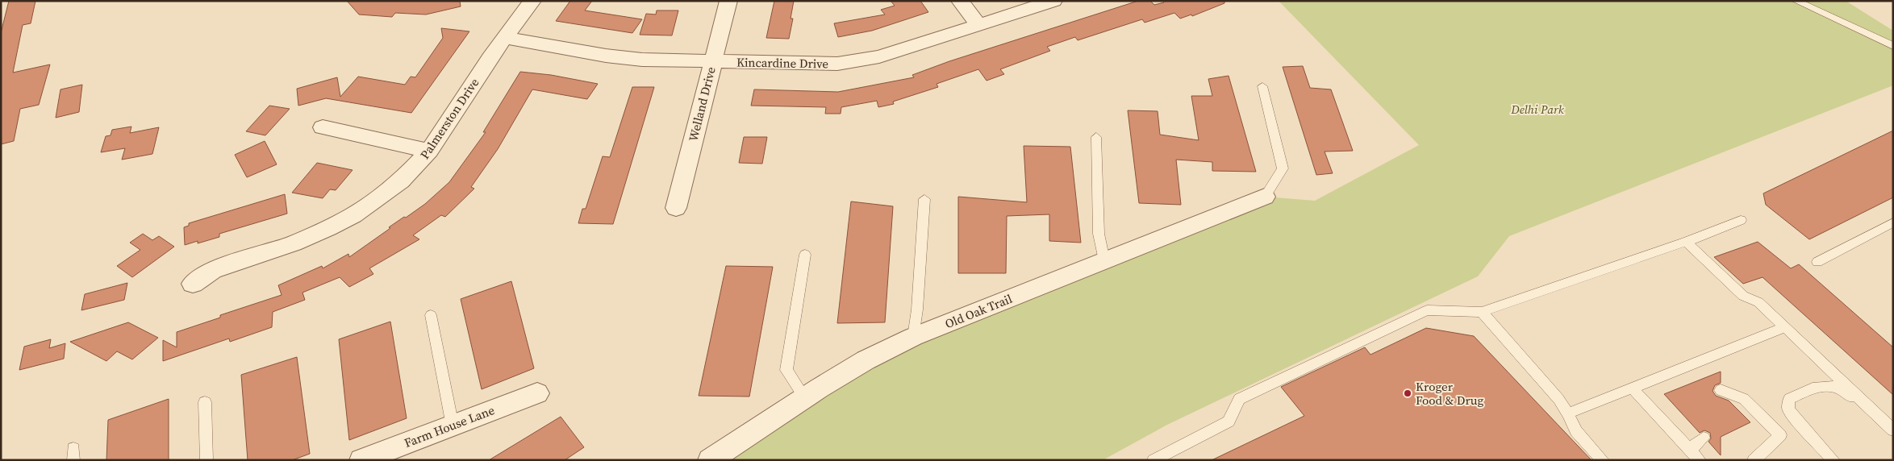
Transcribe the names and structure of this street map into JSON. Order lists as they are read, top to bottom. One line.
{"streets":{"street":["Kincardine Drive","Welland Drive","Palmerston Drive","Old Oak Trail","Farm House Lane"]},"crossings":[["Kincardine Drive","Welland Drive"],["Kincardine Drive","Palmerston Drive"]],"parks":["Delhi Park"],"places":["Kroger Food & Drug"]}
